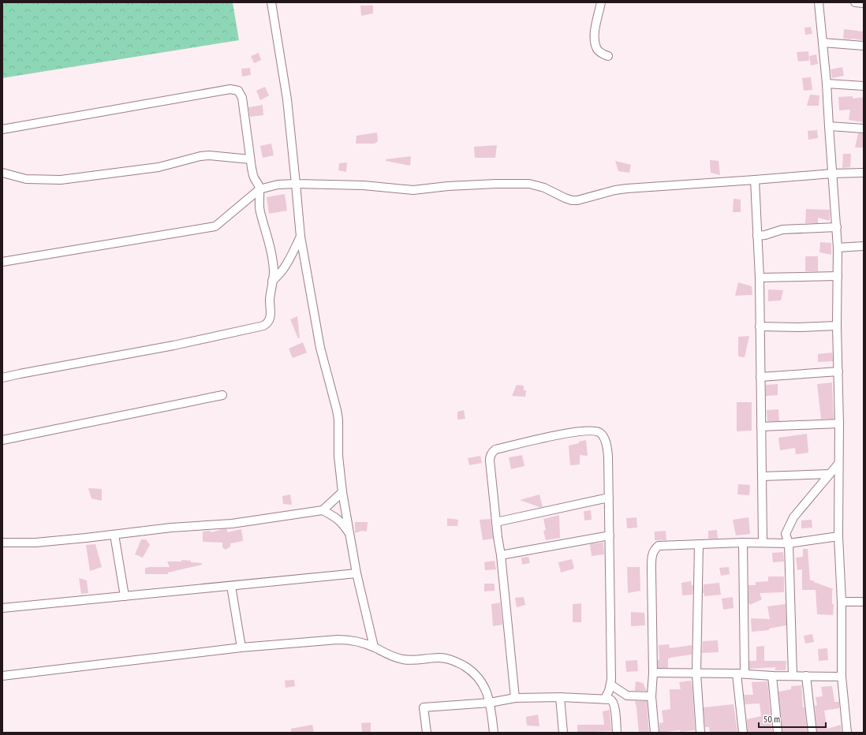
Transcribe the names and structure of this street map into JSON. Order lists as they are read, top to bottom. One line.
{"scale_bar":"50 m"}
